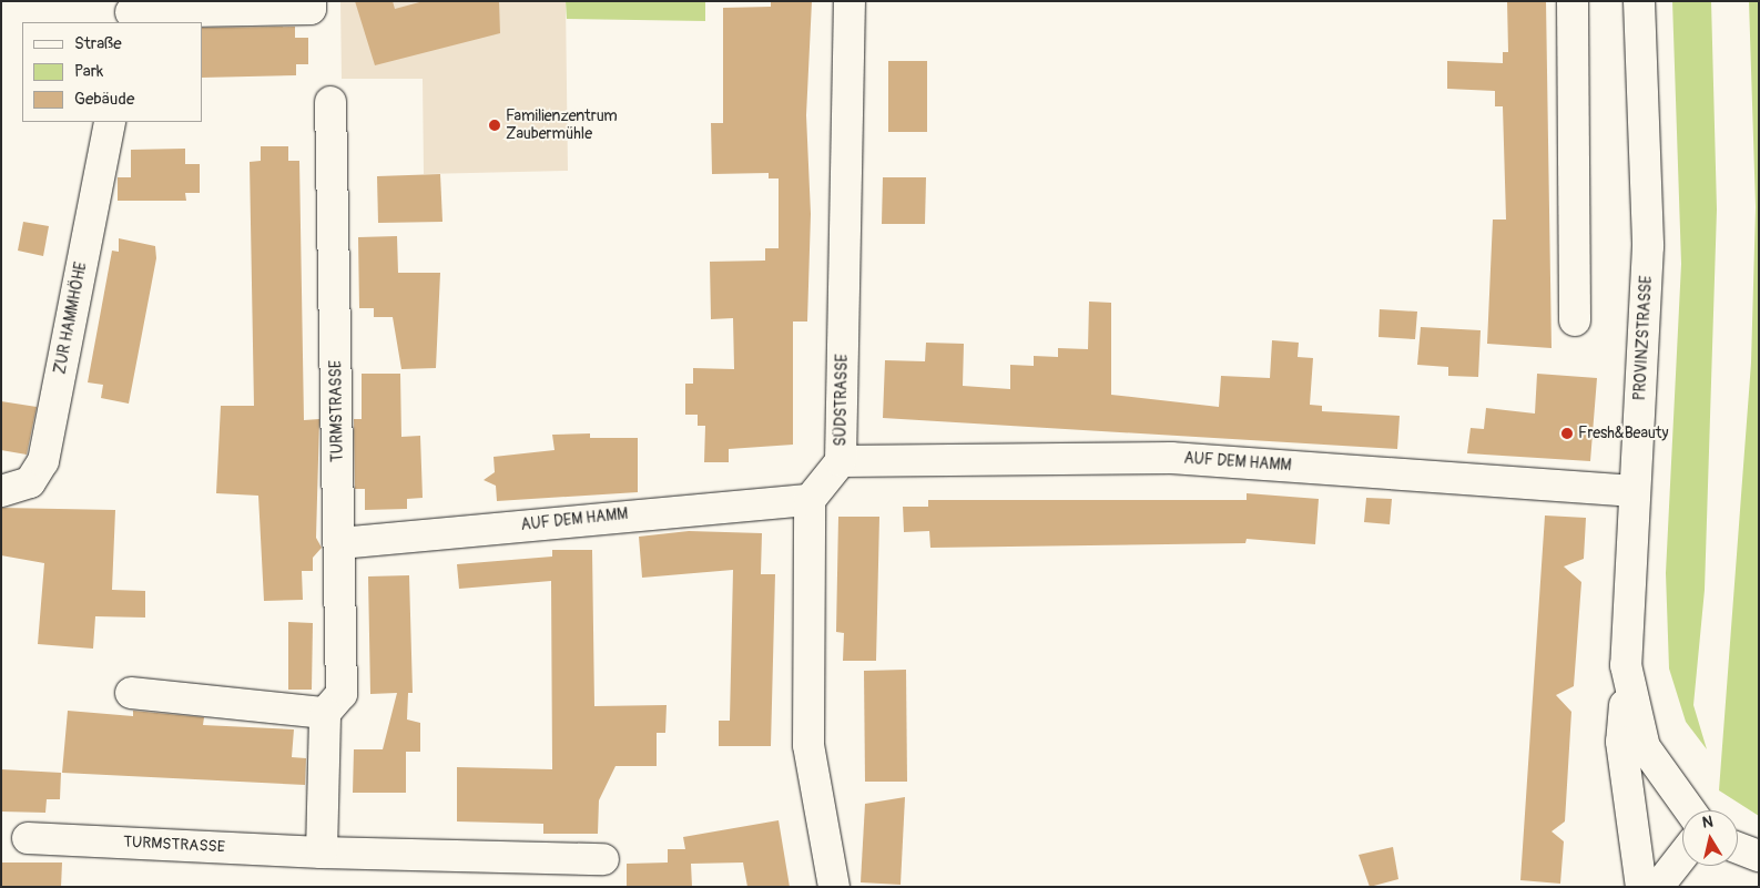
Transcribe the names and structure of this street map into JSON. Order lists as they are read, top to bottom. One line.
{"streets":{"street":["ZUR HAMMHÖHE","PROVINZSTRASSE","SÜDSTRASSE","TURMSTRASSE","AUF DEM HAMM"]},"crossings":[["PROVINZSTRASSE","AUF DEM HAMM"],["SÜDSTRASSE","AUF DEM HAMM"],["TURMSTRASSE","AUF DEM HAMM"]],"places":["Familienzentrum Zaubermühle","Fresh&Beauty"],"legend":["Straße","Park","Gebäude"],"north":"top"}
